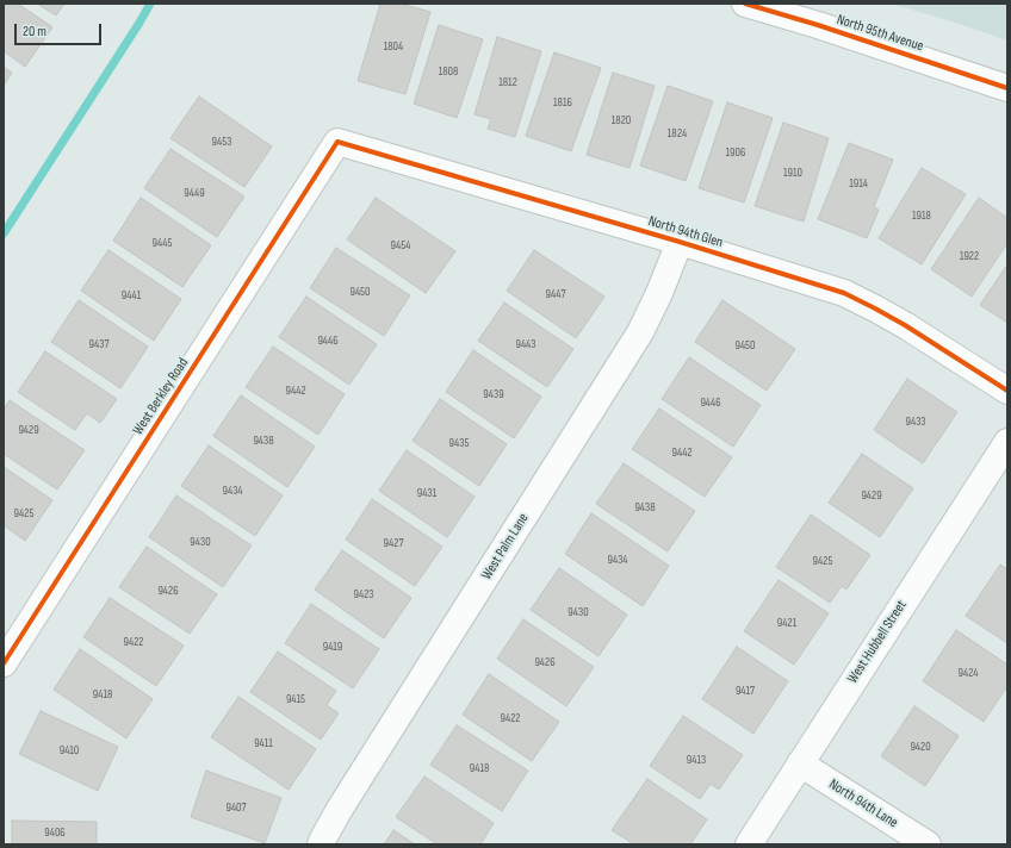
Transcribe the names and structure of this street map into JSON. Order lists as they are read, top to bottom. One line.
{"streets":{"street":["North 95th Avenue","North 94th Glen","West Berkley Road","West Palm Lane","West Hubbell Street","North 94th Lane"]},"crossings":[["North 94th Glen","West Berkley Road"],["North 94th Glen","West Palm Lane"],["West Hubbell Street","North 94th Lane"]],"house_numbers":["1804","1808","1812","1816","1820","1824","9453","1906","1910","1914","9449","1918","9445","9454","1922","9450","9447","9441","9446","9437","9443","9450","9442","9439","9446","9433","9429","9438","9435","9442","9434","9431","9429","9438","9425","9430","9427","9434","9425","9426","9423","9430","9421","9422","9419","9426","9424","9417","9418","9415","9422","9411","9420","9410","9413","9418","9407","9406"],"scale_bar":"20 m"}
